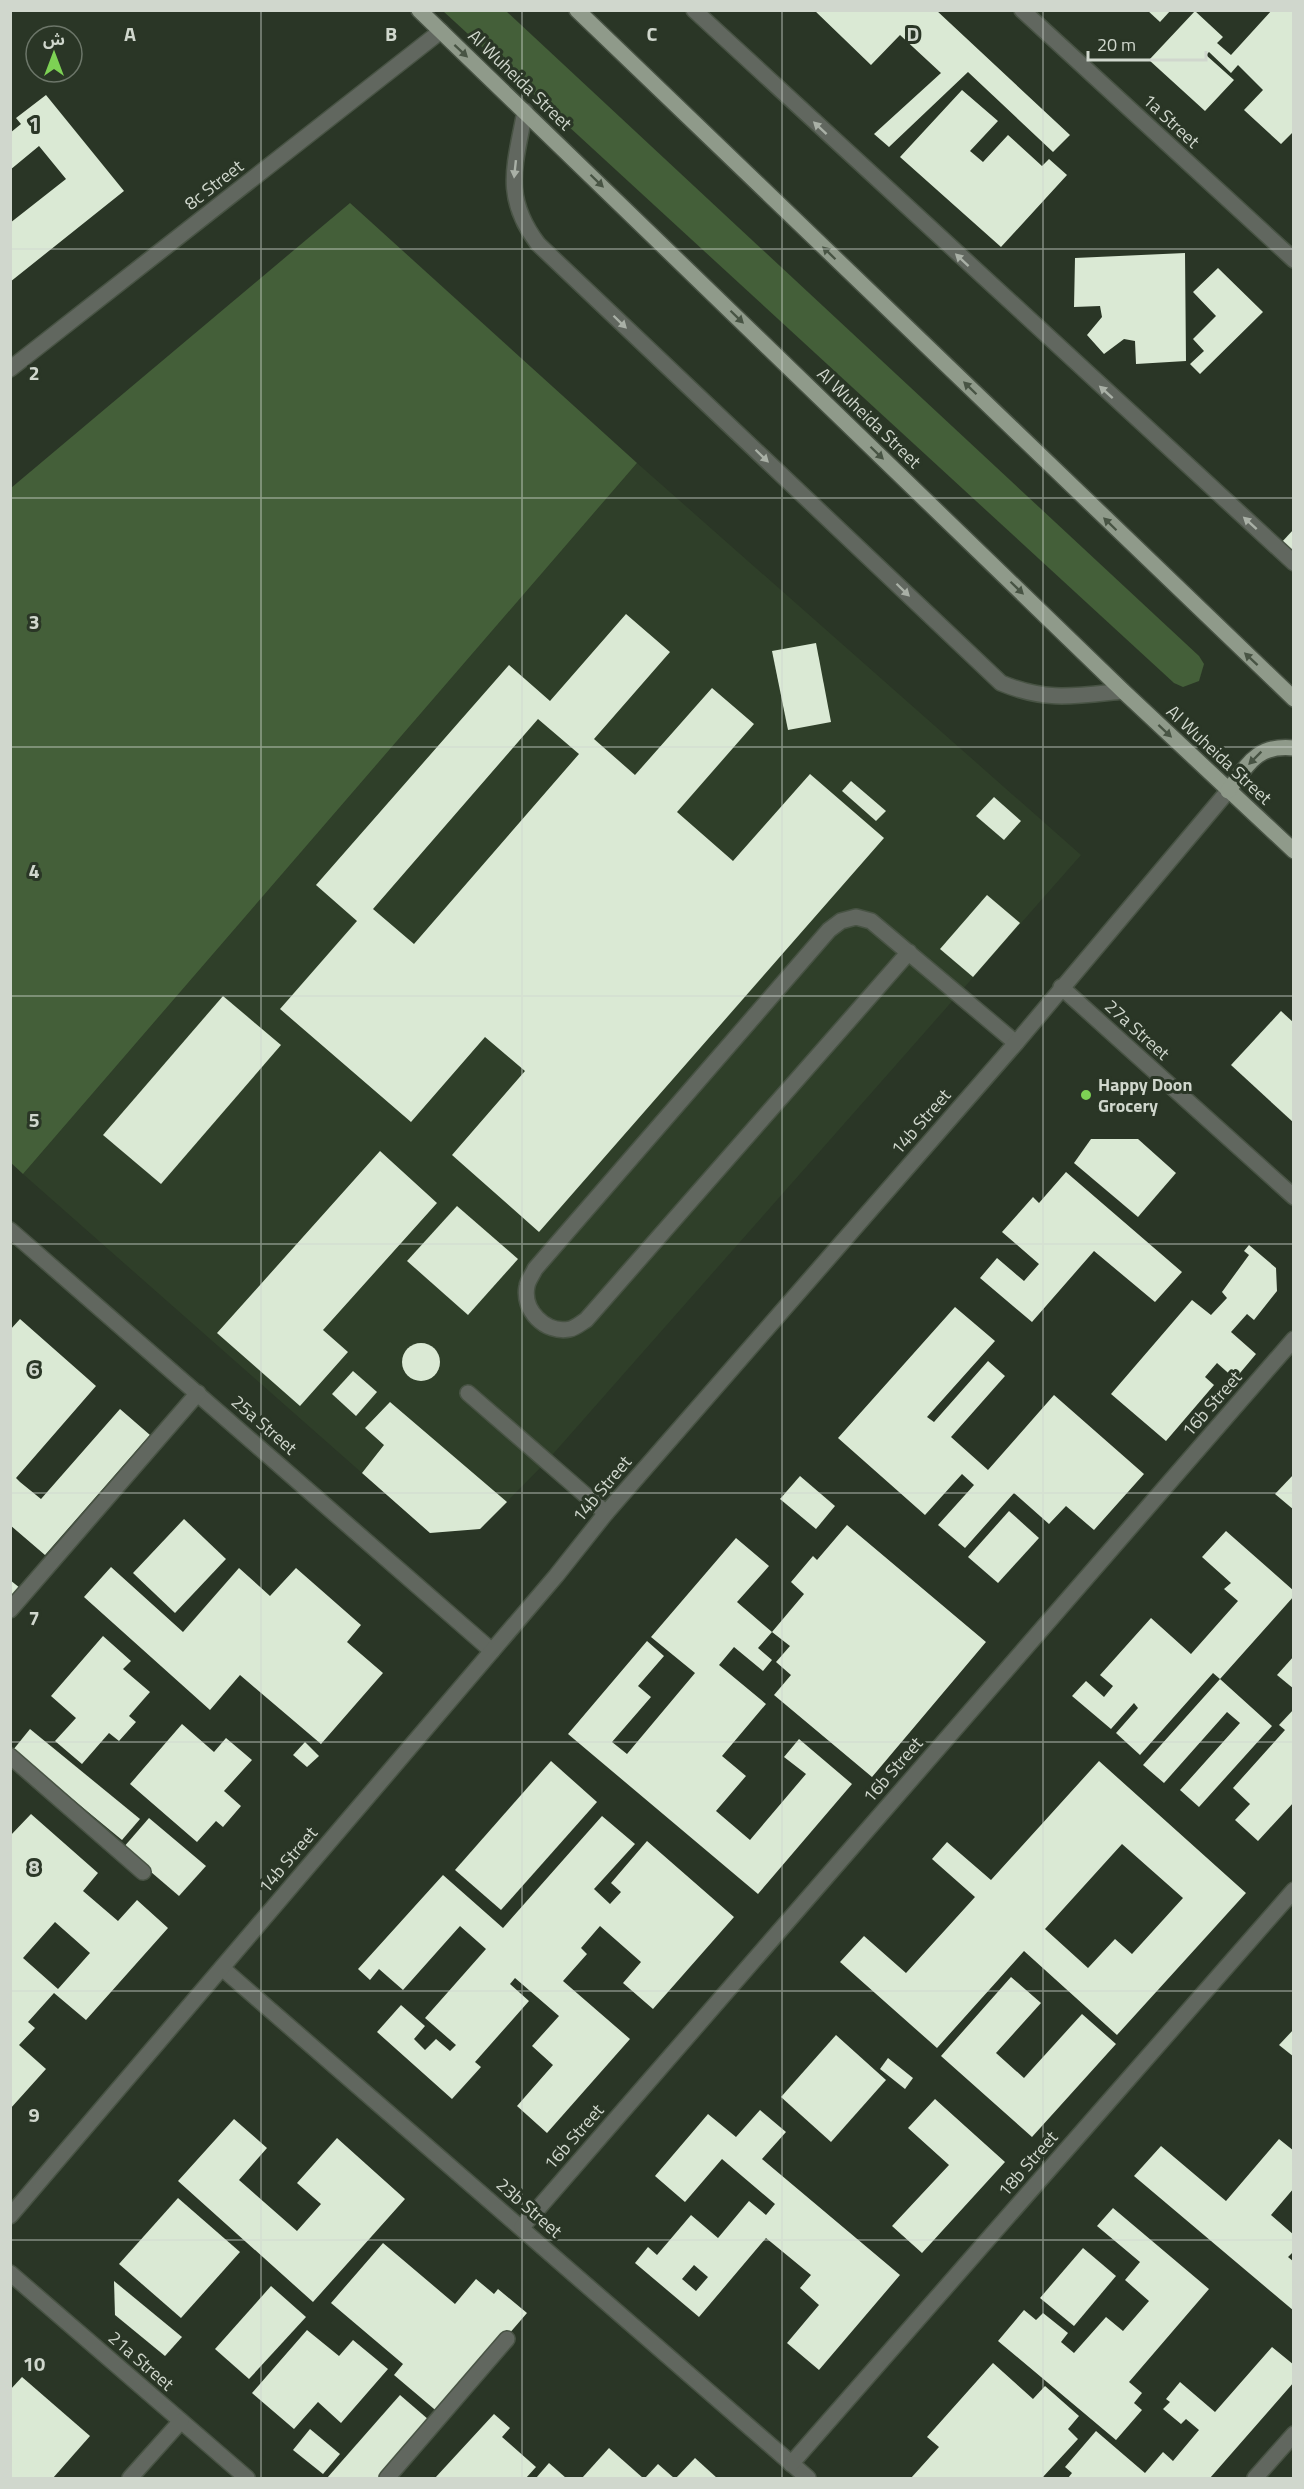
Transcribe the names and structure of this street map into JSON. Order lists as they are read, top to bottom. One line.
{"streets":{"main road":["Al Wuheida Street"],"street":["1a Street","8c Street","27a Street","14b Street","16b Street","25a Street","18b Street","23b Street","21a Street"]},"crossings":[["Al Wuheida Street","8c Street"],["Al Wuheida Street","14b Street"],["27a Street","14b Street"],["14b Street","25a Street"],["14b Street","23b Street"],["16b Street","23b Street"],["18b Street","23b Street"]],"places":["Happy Doon Grocery"],"scale_bar":"20 m","north":"top","grid":{"columns":["A","B","C","D"],"rows":["1","2","3","4","5","6","7","8","9","10"]}}
